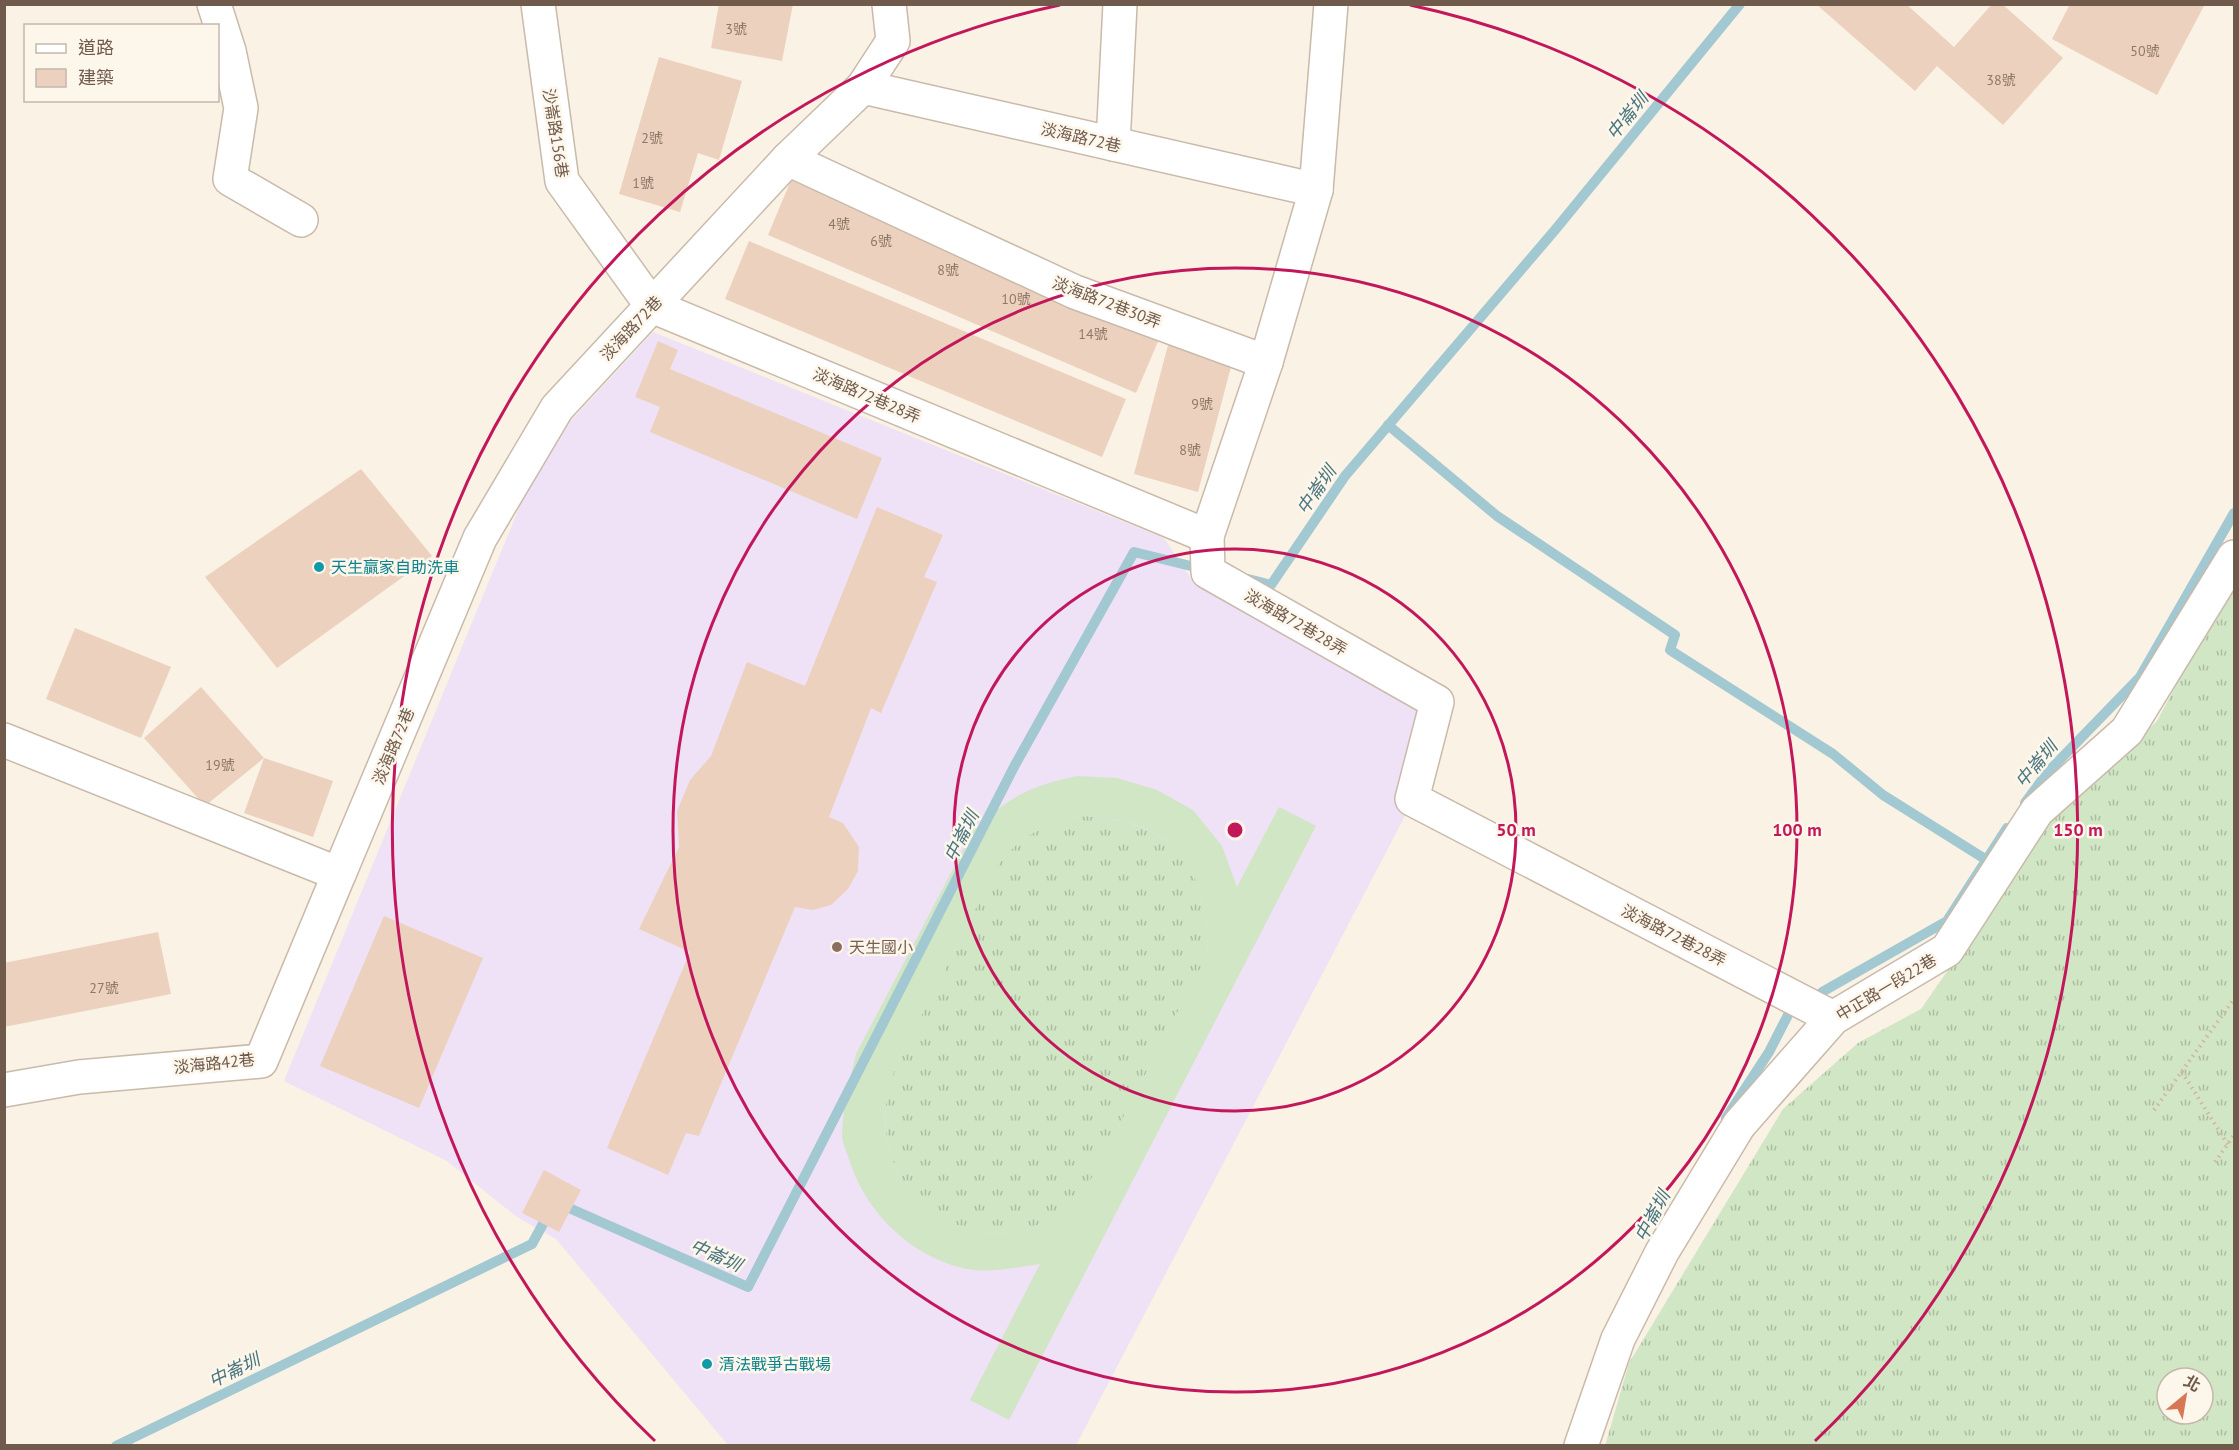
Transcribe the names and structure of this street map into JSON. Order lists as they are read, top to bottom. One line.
{"streets":{"street":["沙崙路156巷","淡海路72巷","淡海路72巷30弄","淡海路72巷28弄","中正路一段22巷","淡海路42巷"]},"crossings":[["沙崙路156巷","淡海路72巷"],["沙崙路156巷","淡海路72巷28弄"],["淡海路72巷","淡海路72巷30弄"],["淡海路72巷","淡海路72巷28弄"],["淡海路72巷","淡海路42巷"],["淡海路72巷28弄","中正路一段22巷"]],"water":["中崙圳"],"places":["天生贏家自助洗車","天生國小","清法戰爭古戰場"],"house_numbers":["3號","50號","38號","2號","1號","4號","6號","8號","10號","14號","9號","8號","19號","27號"],"legend":["道路","建築"],"north":"top right","rings":["50 m","100 m","150 m"]}
